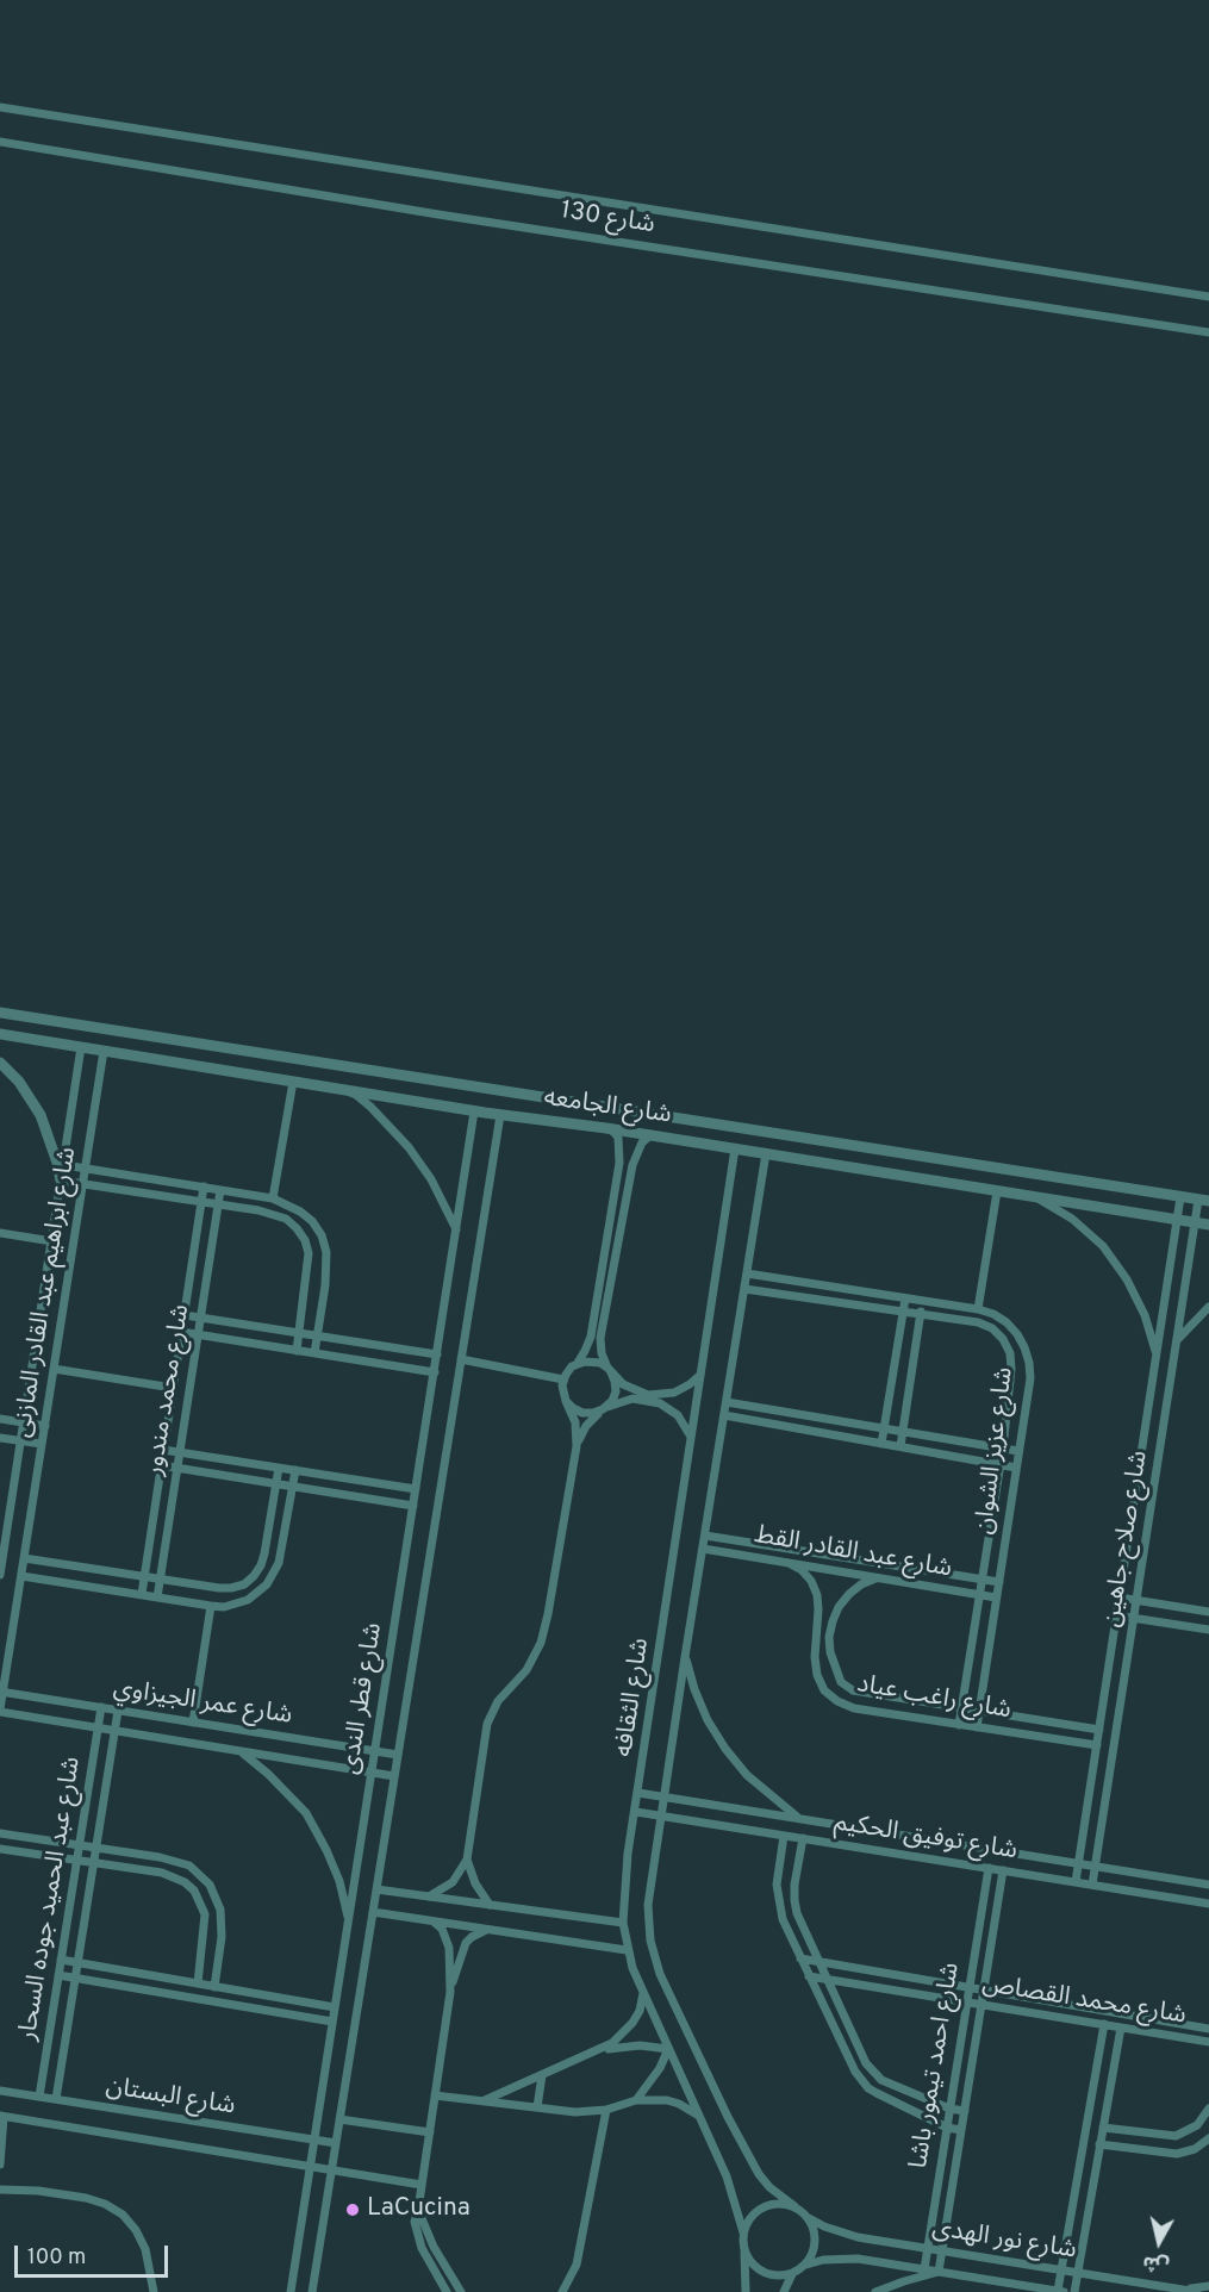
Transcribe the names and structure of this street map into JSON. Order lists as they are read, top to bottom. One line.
{"streets":{"street":["شارع 130","شارع الجامعه","شارع ابراهيم عبد القادر المازنى","شارع محمد مندور","شارع عزيز الشوان","شارع صلاح جاهين","شارع عبد القادر القط","شارع الثقافه","شارع قطر الندى","شارع راغب عياد","شارع عمر الجيزاوي","شارع توفيق الحكيم","شارع عبد الحميد جوده السحار","شارع محمد القصاص","شارع احمد تيمور باشا","شارع البستان","شارع نور الهدى"]},"crossings":[["شارع الجامعه","شارع ابراهيم عبد القادر المازنى"],["شارع الجامعه","شارع صلاح جاهين"],["شارع الجامعه","شارع الثقافه"],["شارع الجامعه","شارع قطر الندى"],["شارع ابراهيم عبد القادر المازنى","شارع عمر الجيزاوي"],["شارع عزيز الشوان","شارع عبد القادر القط"],["شارع عزيز الشوان","شارع الثقافه"],["شارع عزيز الشوان","شارع راغب عياد"],["شارع صلاح جاهين","شارع راغب عياد"],["شارع صلاح جاهين","شارع توفيق الحكيم"],["شارع عبد القادر القط","شارع الثقافه"],["شارع عبد القادر القط","شارع راغب عياد"],["شارع الثقافه","شارع توفيق الحكيم"],["شارع الثقافه","شارع نور الهدى"],["شارع قطر الندى","شارع عمر الجيزاوي"],["شارع قطر الندى","شارع البستان"],["شارع عمر الجيزاوي","شارع عبد الحميد جوده السحار"],["شارع توفيق الحكيم","شارع احمد تيمور باشا"],["شارع عبد الحميد جوده السحار","شارع البستان"],["شارع محمد القصاص","شارع احمد تيمور باشا"],["شارع احمد تيمور باشا","شارع نور الهدى"]],"places":["LaCucina"],"scale_bar":"100 m","north":"bottom"}
